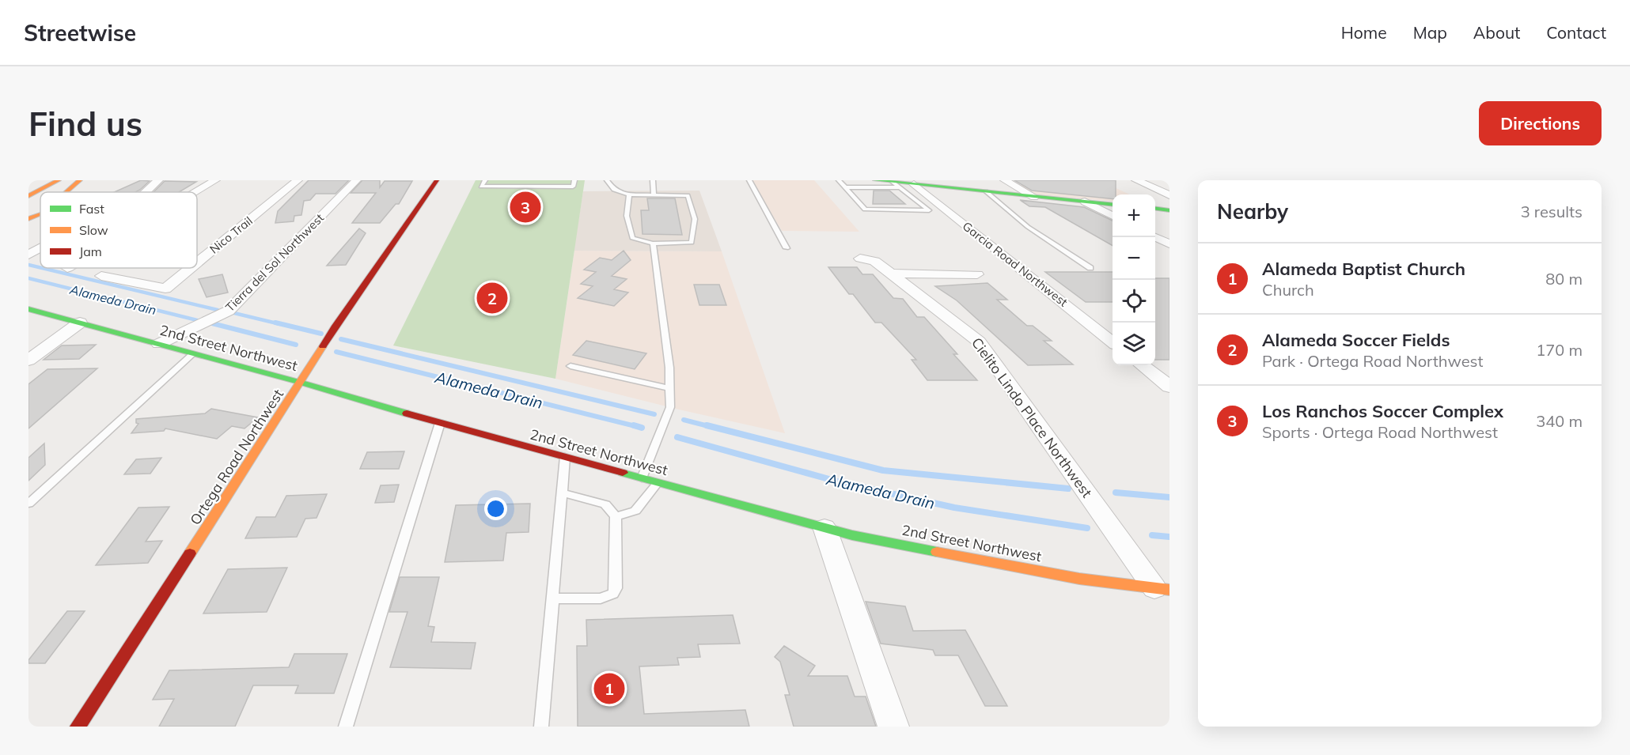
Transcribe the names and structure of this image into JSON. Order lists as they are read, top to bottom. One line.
{"streets":{"main road":["2nd Street Northwest","Ortega Road Northwest"],"street":["Nico Trail","Tierra del Sol Northwest","Garcia Road Northwest","Cielito Lindo Place Northwest"]},"crossings":[["Tierra del Sol Northwest","2nd Street Northwest"],["2nd Street Northwest","Cielito Lindo Place Northwest"],["2nd Street Northwest","Ortega Road Northwest"]],"water":["Alameda Drain"],"legend":["Fast","Slow","Jam"],"page":{"header":"Streetwise","nav":["Home","Map","About","Contact"],"buttons":"Directions","title":"Find us","heading":["Nearby","3 results"],"pins":["3","2","1"],"map_buttons":["+","−"],"list":[{"mark":"1","name":"Alameda Baptist Church","note":"Church","value":"80 m"},{"mark":"2","name":"Alameda Soccer Fields","note":"Park · Ortega Road Northwest","value":"170 m"},{"mark":"3","name":"Los Ranchos Soccer Complex","note":"Sports · Ortega Road Northwest","value":"340 m"}]}}
